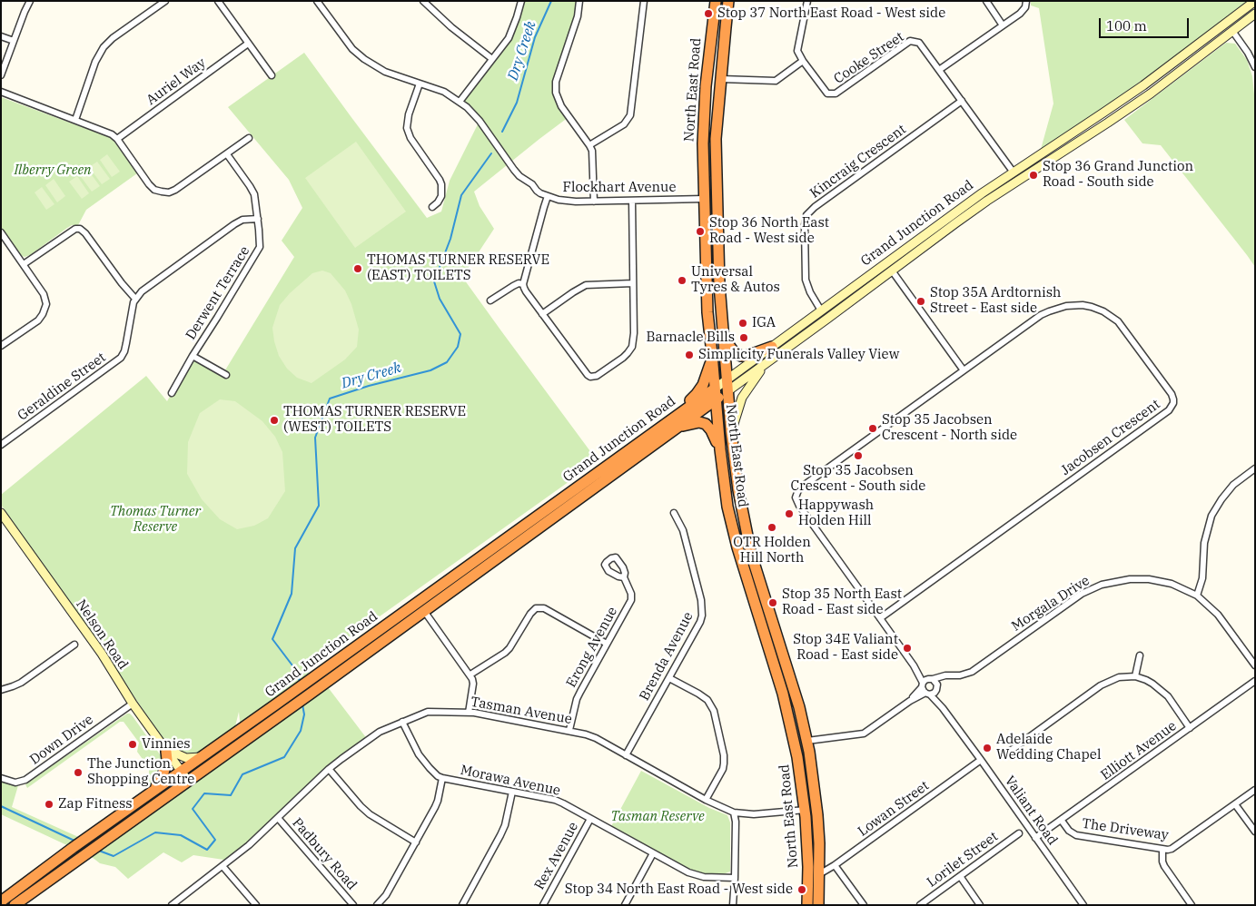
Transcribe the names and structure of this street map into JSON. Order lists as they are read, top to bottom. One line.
{"streets":{"highway":["North East Road","Grand Junction Road"],"main road":["Nelson Road"],"street":["Cooke Street","Auriel Way","Kincraig Crescent","Flockhart Avenue","Derwent Terrace","Geraldine Street","Jacobsen Crescent","Morgala Drive","Erong Avenue","Brenda Avenue","Tasman Avenue","Down Drive","Elliott Avenue","Morawa Avenue","Lowan Street","Valiant Road","The Driveway","Padbury Road","Rex Avenue","Lorilet Street"]},"crossings":[["Cooke Street","Kincraig Crescent"],["Cooke Street","Grand Junction Road"],["North East Road","Flockhart Avenue"],["North East Road","Grand Junction Road"],["North East Road","Tasman Avenue"],["North East Road","Lowan Street"],["Kincraig Crescent","Grand Junction Road"],["Grand Junction Road","Nelson Road"],["Jacobsen Crescent","Valiant Road"],["Morgala Drive","Valiant Road"],["Nelson Road","Down Drive"],["Erong Avenue","Tasman Avenue"],["Brenda Avenue","Tasman Avenue"],["Tasman Avenue","Morawa Avenue"],["Tasman Avenue","Padbury Road"],["Elliott Avenue","Valiant Road"],["Elliott Avenue","The Driveway"],["Morawa Avenue","Rex Avenue"],["Lowan Street","Valiant Road"]],"water":["Dry Creek"],"parks":["Ilberry Green","Thomas Turner Reserve","Tasman Reserve"],"places":["Stop 37 North East Road - West side","Stop 36 Grand Junction Road - South side","Stop 36 North East Road - West side","THOMAS TURNER RESERVE (EAST) TOILETS","Universal Tyres & Autos","Stop 35A Ardtornish Street - East side","IGA","Barnacle Bills","Simplicity Funerals Valley View","THOMAS TURNER RESERVE (WEST) TOILETS","Stop 35 Jacobsen Crescent - North side","Stop 35 Jacobsen Crescent - South side","Happywash Holden Hill","OTR Holden Hill North","Stop 35 North East Road - East side","Stop 34E Valiant Road - East side","Vinnies","Adelaide Wedding Chapel","The Junction Shopping Centre","Zap Fitness","Stop 34 North East Road - West side"],"scale_bar":"100 m"}
